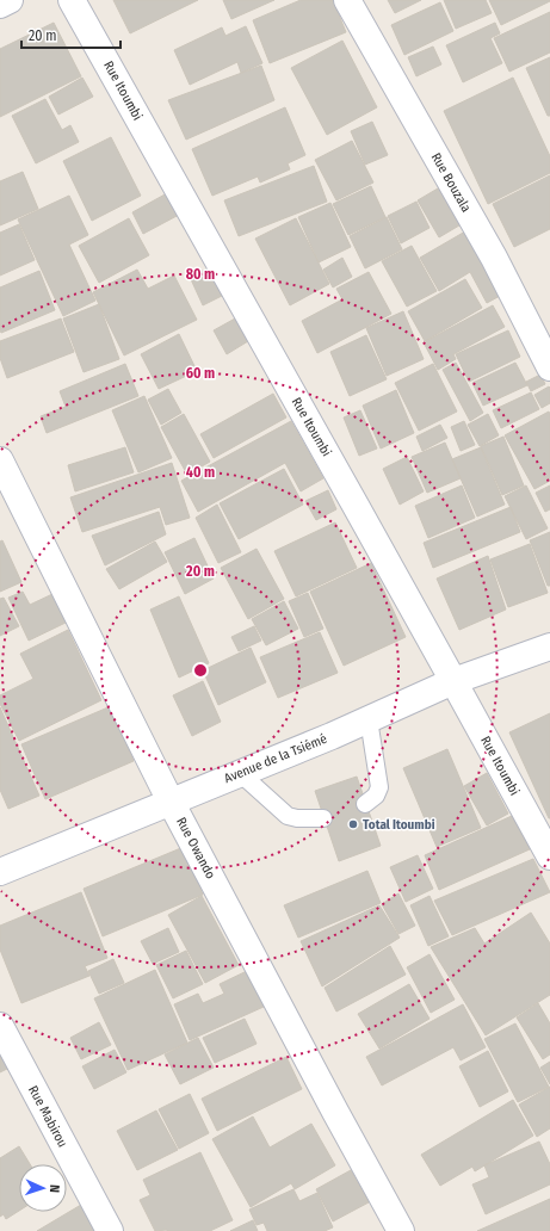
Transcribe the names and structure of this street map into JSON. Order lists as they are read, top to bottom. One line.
{"streets":{"street":["Rue Itoumbi","Rue Bouzala","Avenue de la Tsiémé","Rue Owando","Rue Mabirou"]},"crossings":[["Rue Itoumbi","Avenue de la Tsiémé"],["Avenue de la Tsiémé","Rue Owando"]],"places":["Total Itoumbi"],"scale_bar":"20 m","north":"right","rings":["80 m","60 m","40 m","20 m"]}
